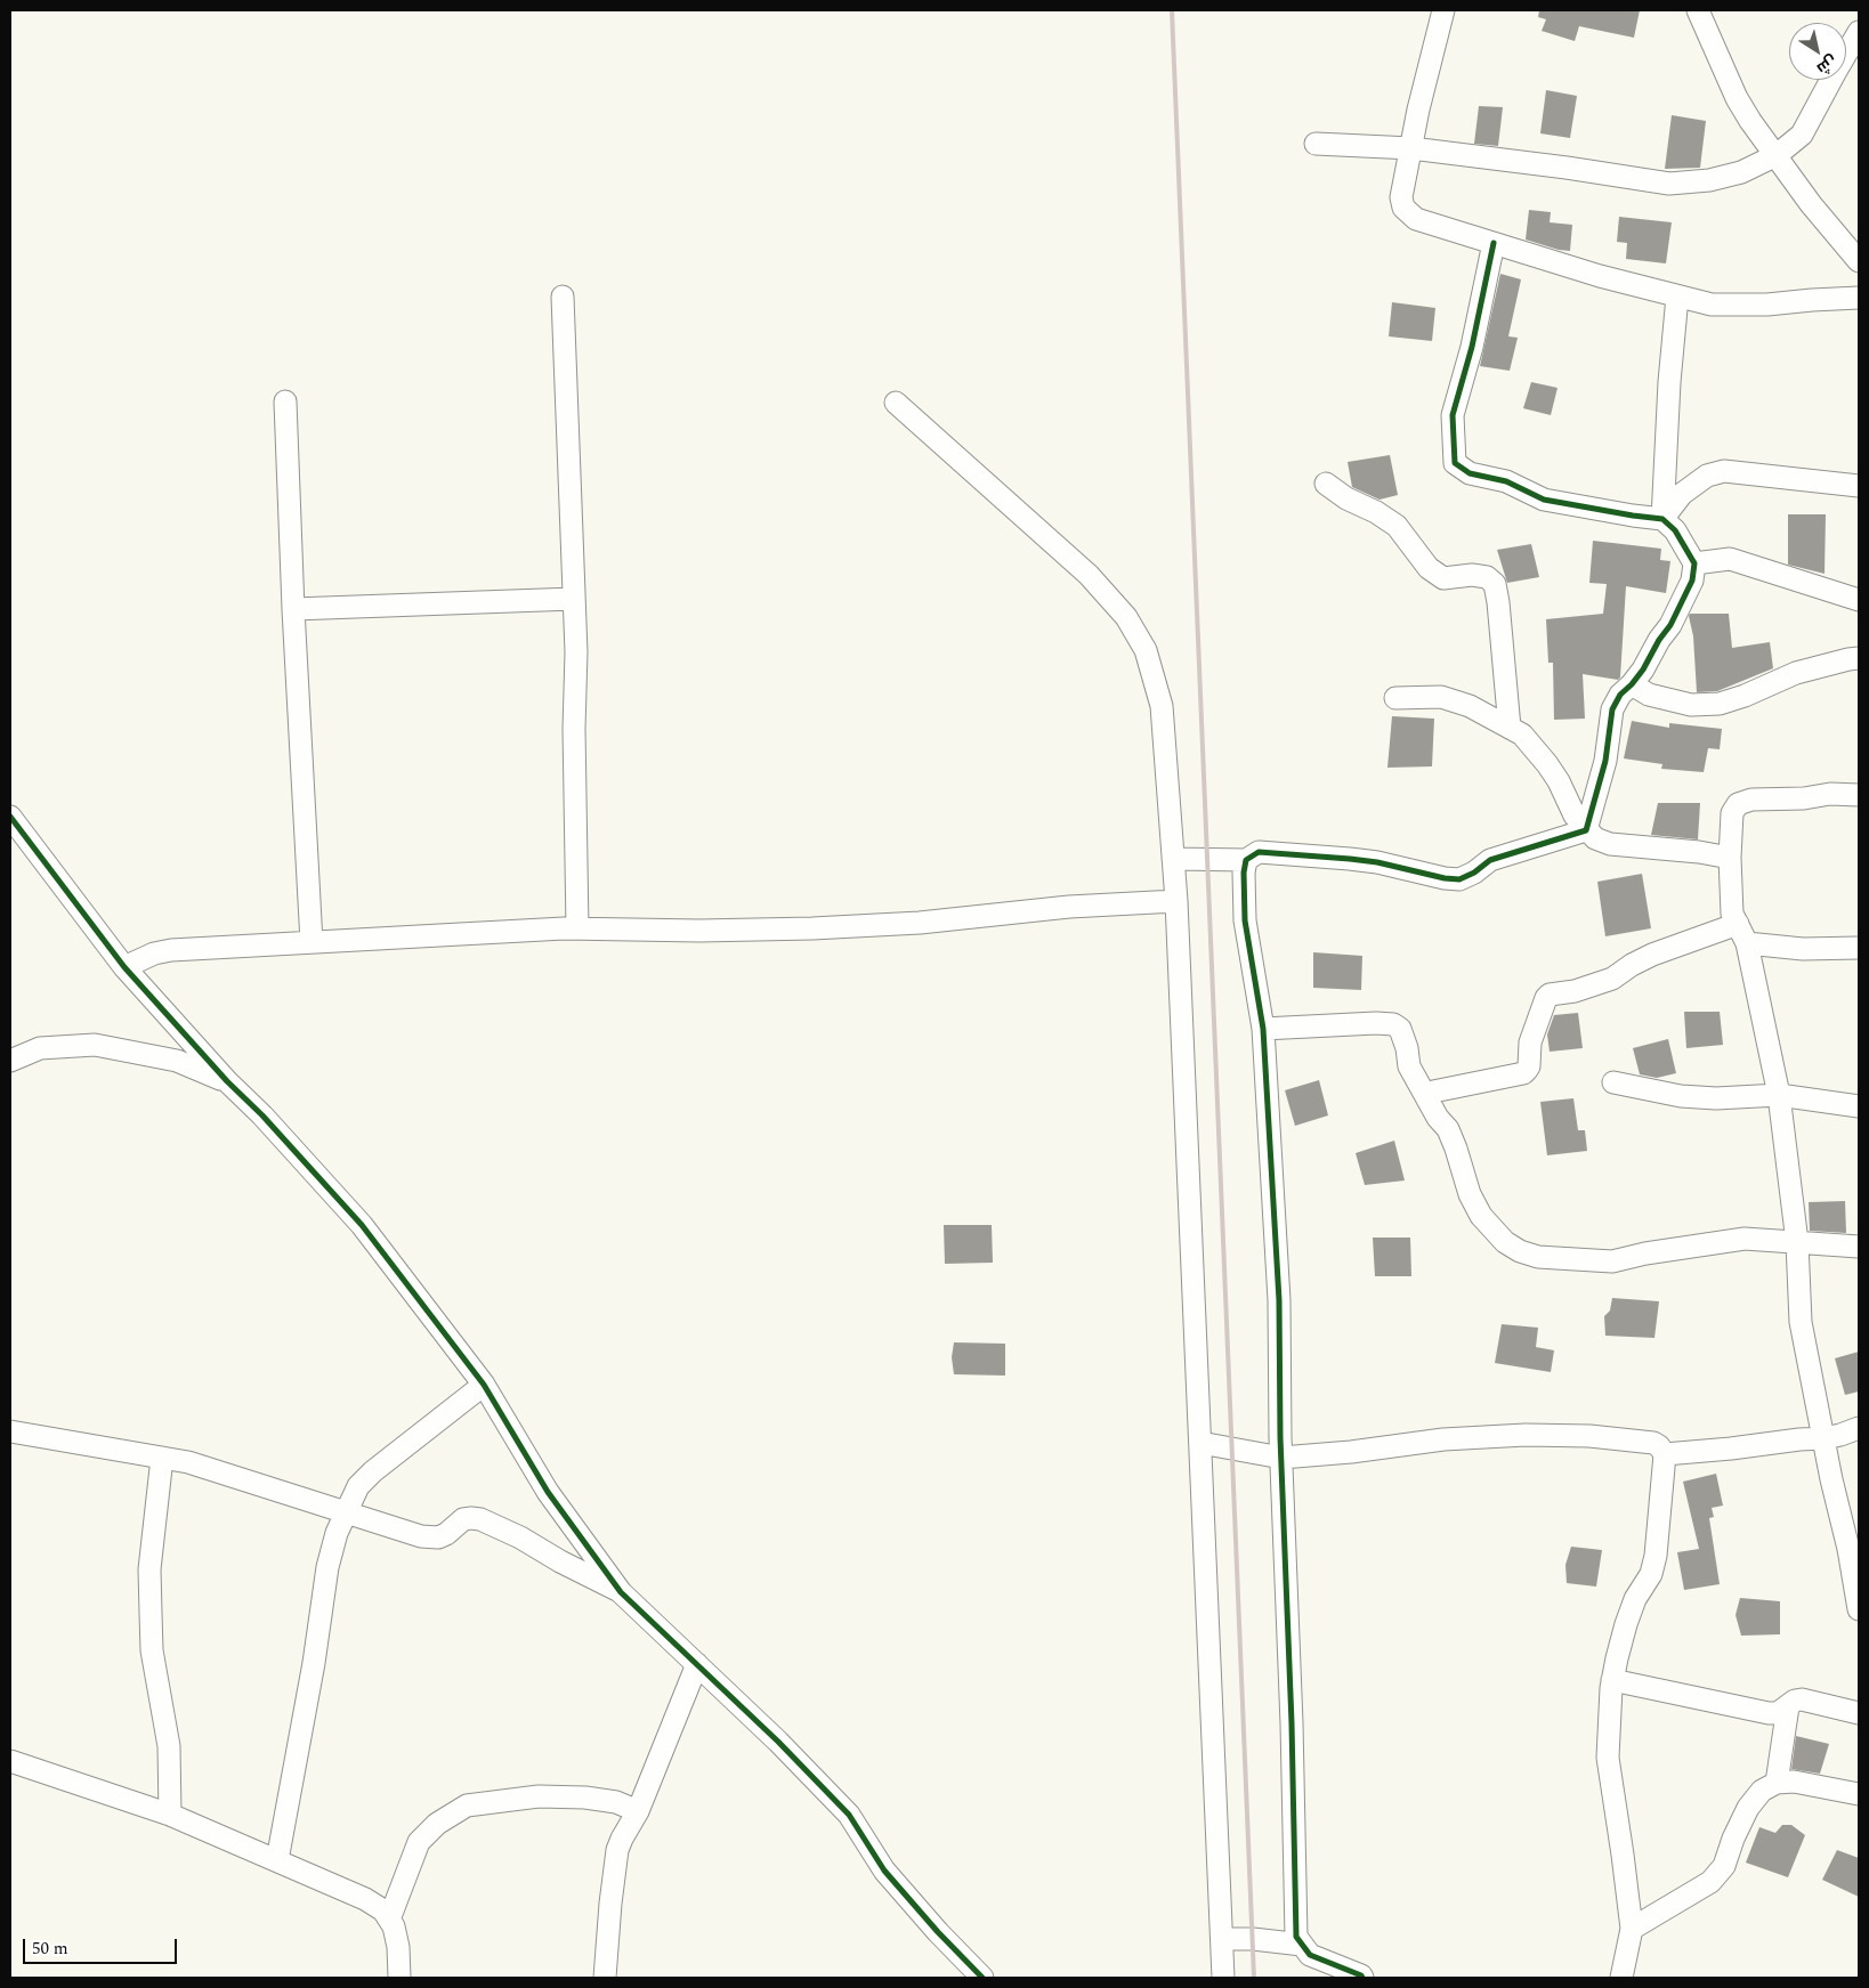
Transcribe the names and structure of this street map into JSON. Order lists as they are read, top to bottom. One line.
{"scale_bar":"50 m","north":"bottom right"}
